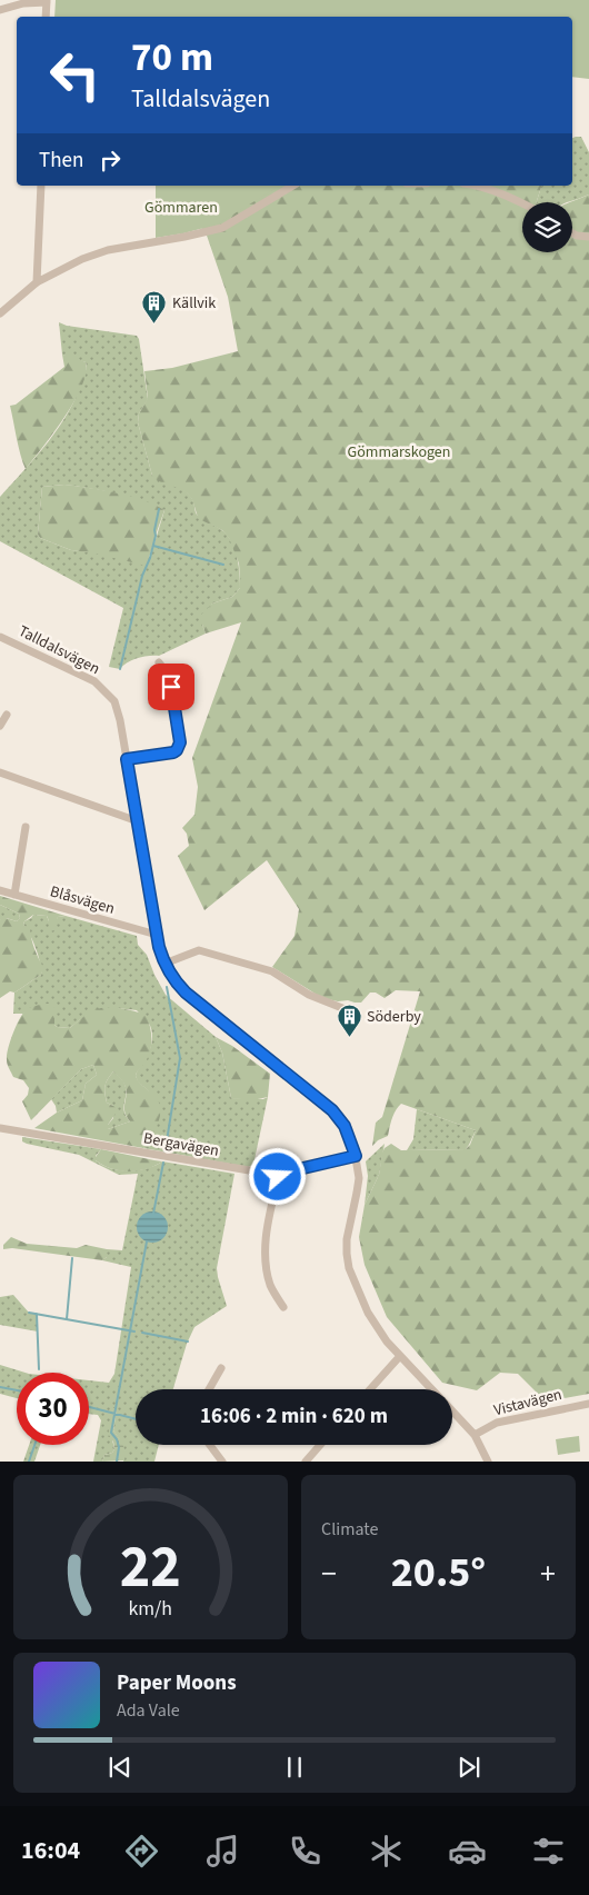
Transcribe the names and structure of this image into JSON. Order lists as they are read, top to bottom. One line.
{"streets":{"street":["Talldalsvägen","Blåsvägen","Bergavägen","Vistavägen"]},"crossings":[["Talldalsvägen","Blåsvägen"],["Talldalsvägen","Bergavägen"],["Talldalsvägen","Vistavägen"]],"parks":["Gömmaren","Gömmarskogen"],"places":{"building":["Källvik","Söderby"]},"page":{"turn":["70 m","Talldalsvägen"],"then":"Then","limit":"30","trip":"16:06 · 2 min · 620 m","tile":"Climate","heat":["−","20.5°","+"],"song":["Paper Moons","Ada Vale"],"tabs":"16:04","gauge":["22","km/h"]}}
